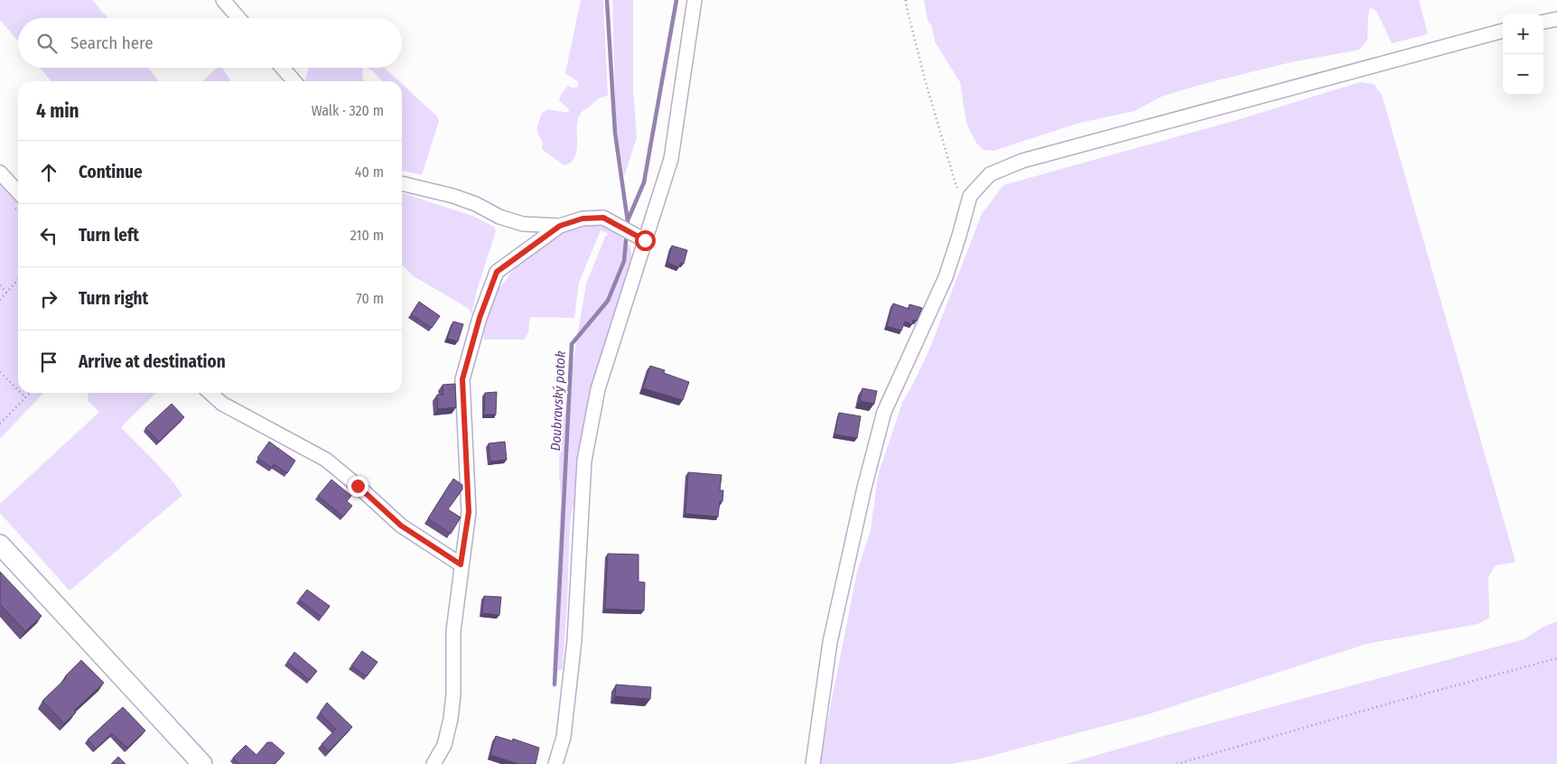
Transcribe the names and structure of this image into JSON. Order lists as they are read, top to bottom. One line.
{"water":["Doubravský potok"],"page":{"map_buttons":["+","−"],"search":"Search here","heading":["4 min","Walk · 320 m"],"list":[["Continue","40 m"],["Turn left","210 m"],["Turn right","70 m"],"Arrive at destination"]}}
